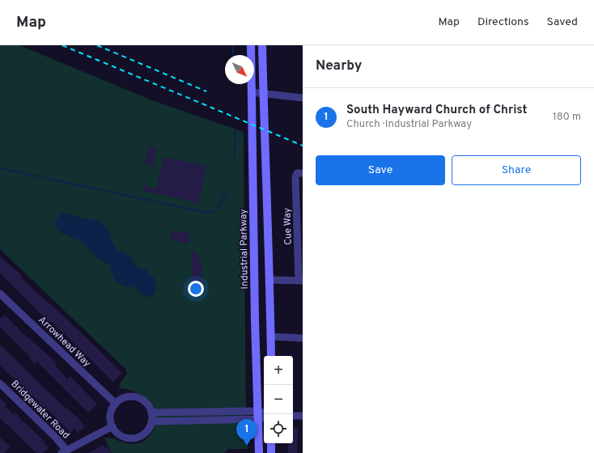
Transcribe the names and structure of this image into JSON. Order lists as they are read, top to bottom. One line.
{"streets":{"main road":["Industrial Parkway"],"street":["Cue Way","Arrowhead Way","Bridgewater Road"]},"north":"bottom right","page":{"header":"Map","nav":["Map","Directions","Saved"],"heading":"Nearby","list":[{"mark":"1","name":"South Hayward Church of Christ","note":"Church · Industrial Parkway","value":"180 m"}],"buttons":["Save","Share"],"map_buttons":["+","−"],"pins":"1"}}
